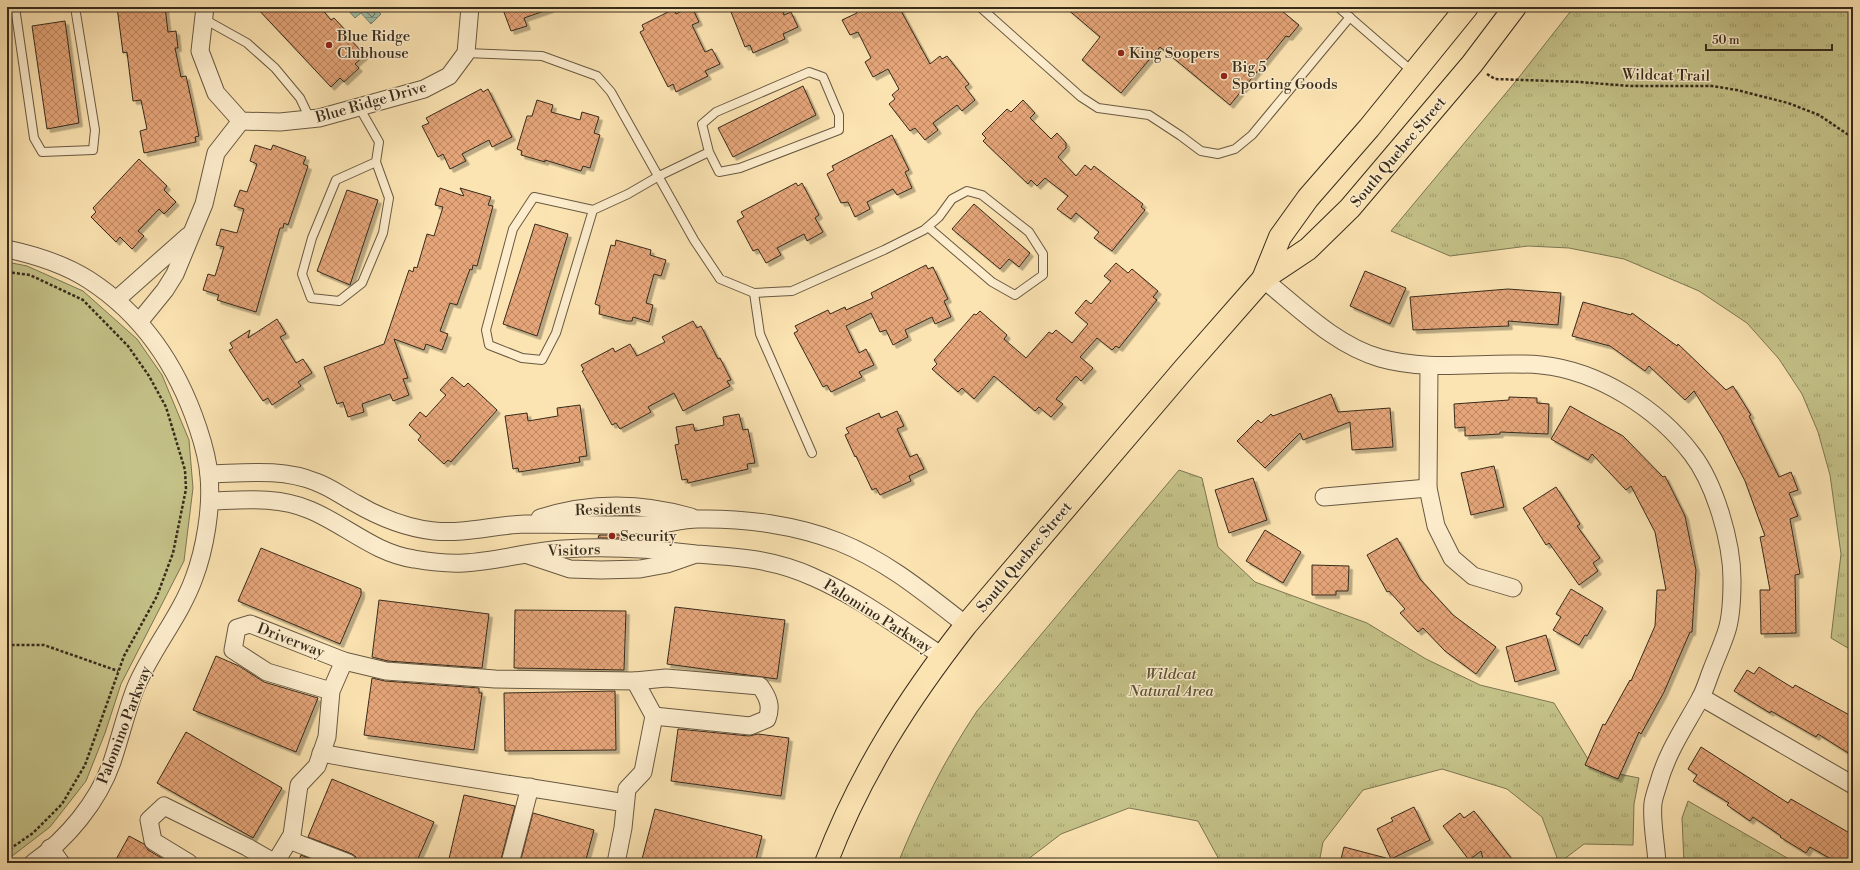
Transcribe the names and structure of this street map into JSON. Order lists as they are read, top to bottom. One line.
{"streets":{"main road":["South Quebec Street"],"street":["Blue Ridge Drive","Visitors","Palomino Parkway","Driverway"],"path":["Wildcat Trail"]},"crossings":[["Wildcat Trail","South Quebec Street"],["South Quebec Street","Visitors"],["South Quebec Street","Palomino Parkway"],["Visitors","Palomino Parkway"]],"parks":["Wildcat Natural Area"],"places":["Blue Ridge Clubhouse","King Soopers","Big 5 Sporting Goods","Security"],"scale_bar":"50 m"}
